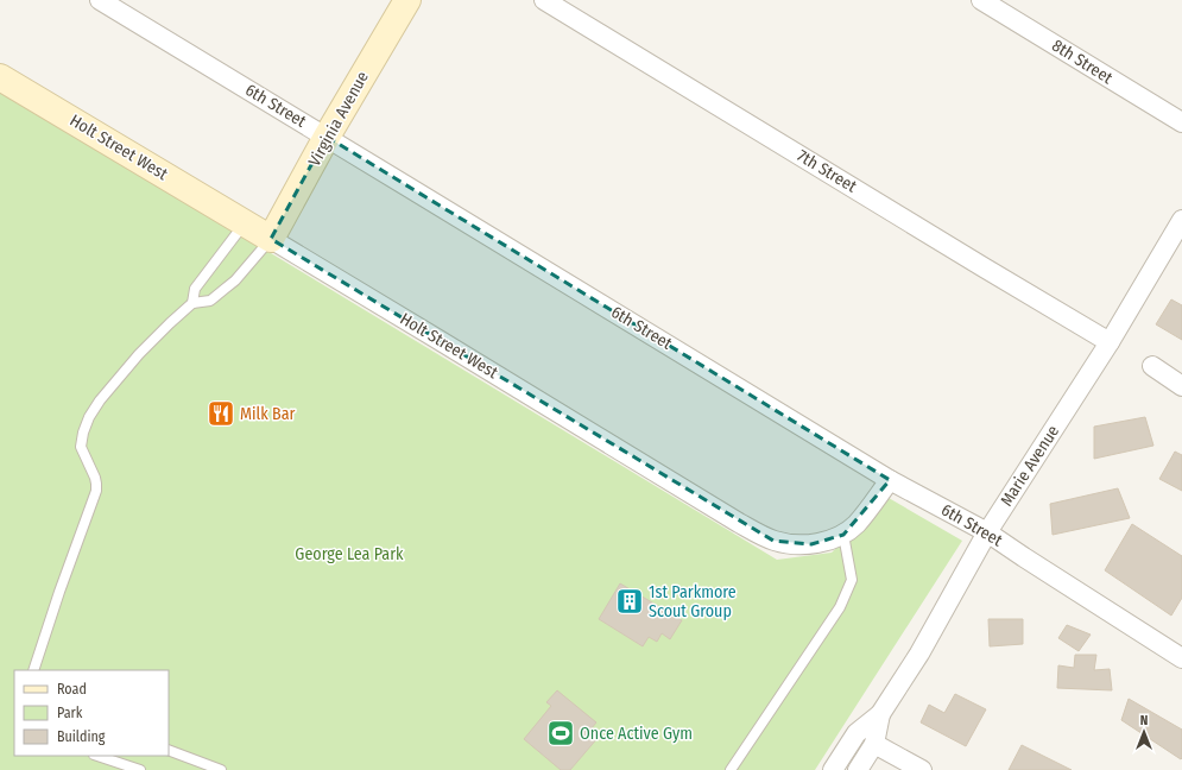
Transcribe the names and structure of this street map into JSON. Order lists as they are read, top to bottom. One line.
{"streets":{"street":["8th Street","6th Street","Virginia Avenue","Holt Street West","7th Street","Marie Avenue"]},"crossings":[["6th Street","Virginia Avenue"],["6th Street","Holt Street West"],["6th Street","Marie Avenue"],["Virginia Avenue","Holt Street West"],["7th Street","Marie Avenue"]],"parks":["George Lea Park"],"places":{"restaurant":["Milk Bar"],"building":["1st Parkmore Scout Group"],"sports":["Once Active Gym"]},"legend":["Road","Park","Building"],"north":"top"}
